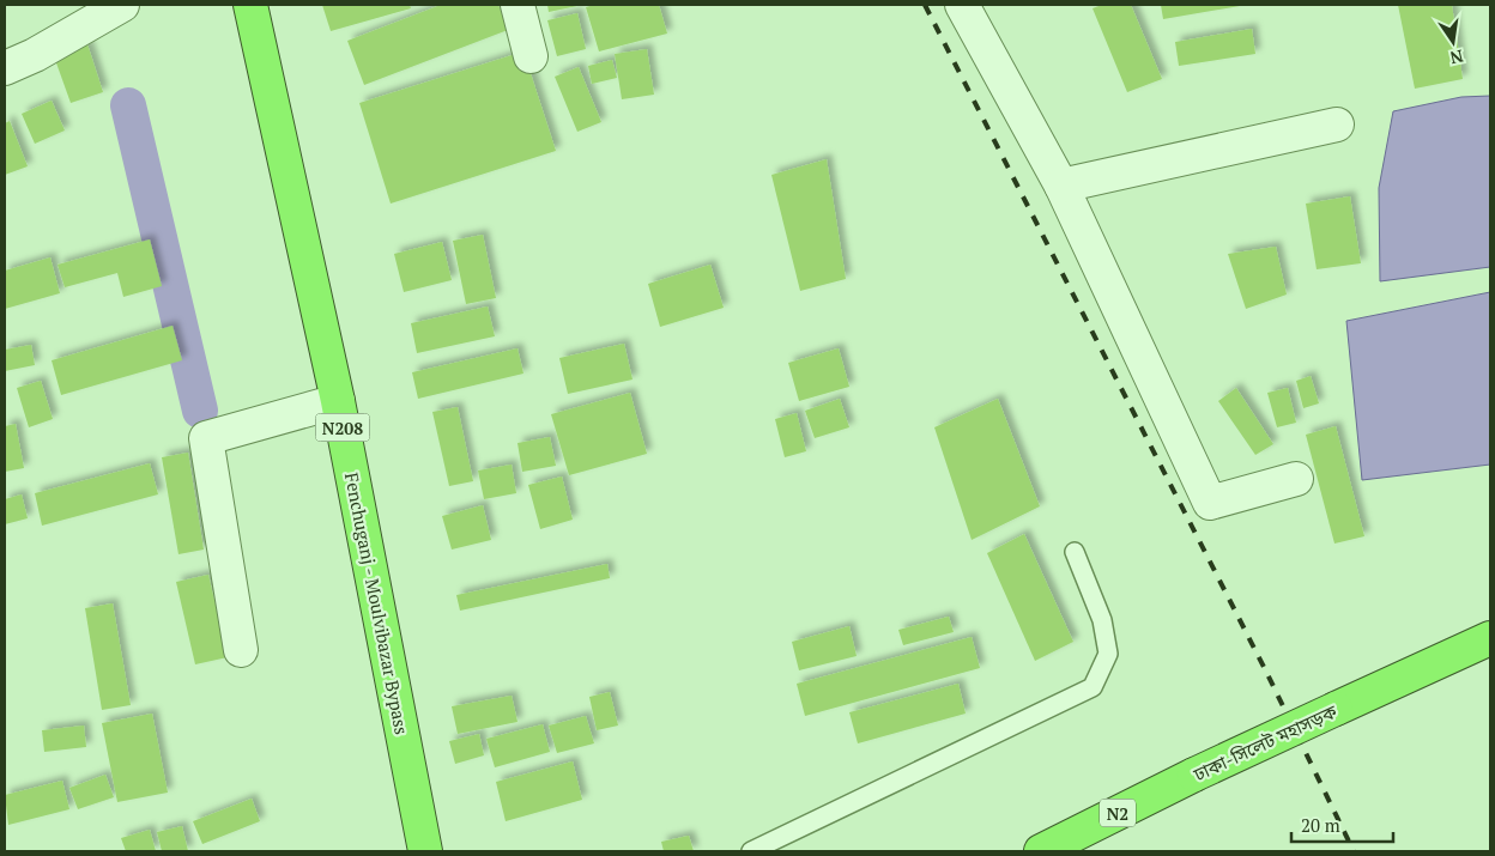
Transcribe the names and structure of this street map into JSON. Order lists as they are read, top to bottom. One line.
{"streets":{"highway":["N208","Fenchuganj - Moulvibazar Bypass","ঢাকা-সিলেট মহাসড়ক","N2"]},"scale_bar":"20 m","north":"bottom"}
